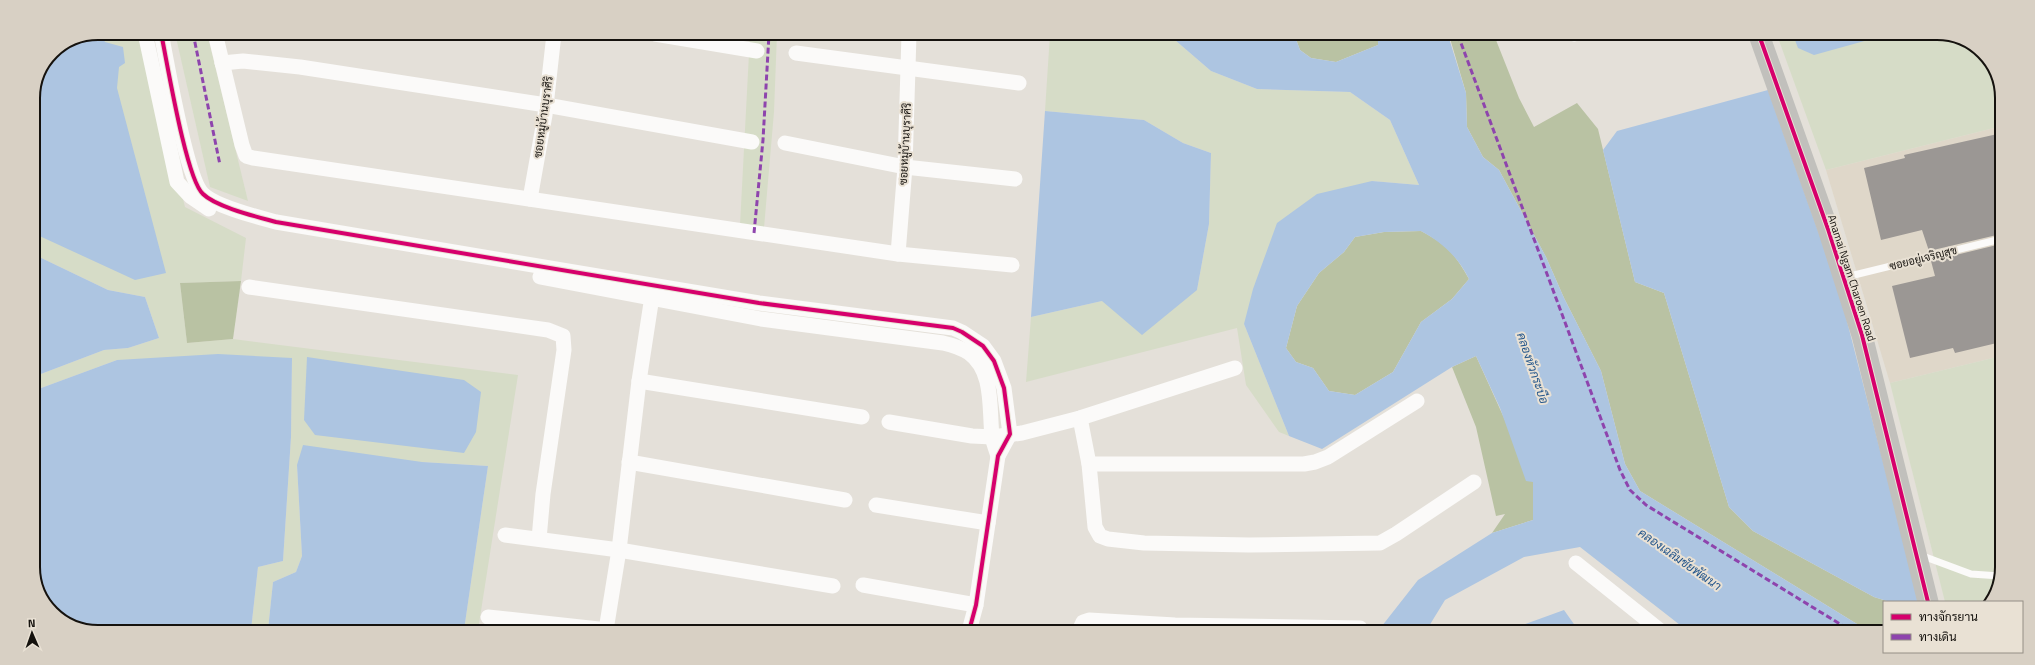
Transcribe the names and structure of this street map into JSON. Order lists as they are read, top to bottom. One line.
{"streets":{"street":["ซอยหมู่บ้านบุราศิริ","Anamai Ngam Charoen Road"],"lane":["ซอยอยู่เจริญสุข"]},"crossings":[["ซอยอยู่เจริญสุข","Anamai Ngam Charoen Road"]],"water":["คลองหัวกระบือ","คลองเฉลิมชัยพัฒนา"],"legend":["ทางจักรยาน","ทางเดิน"],"north":"top"}
